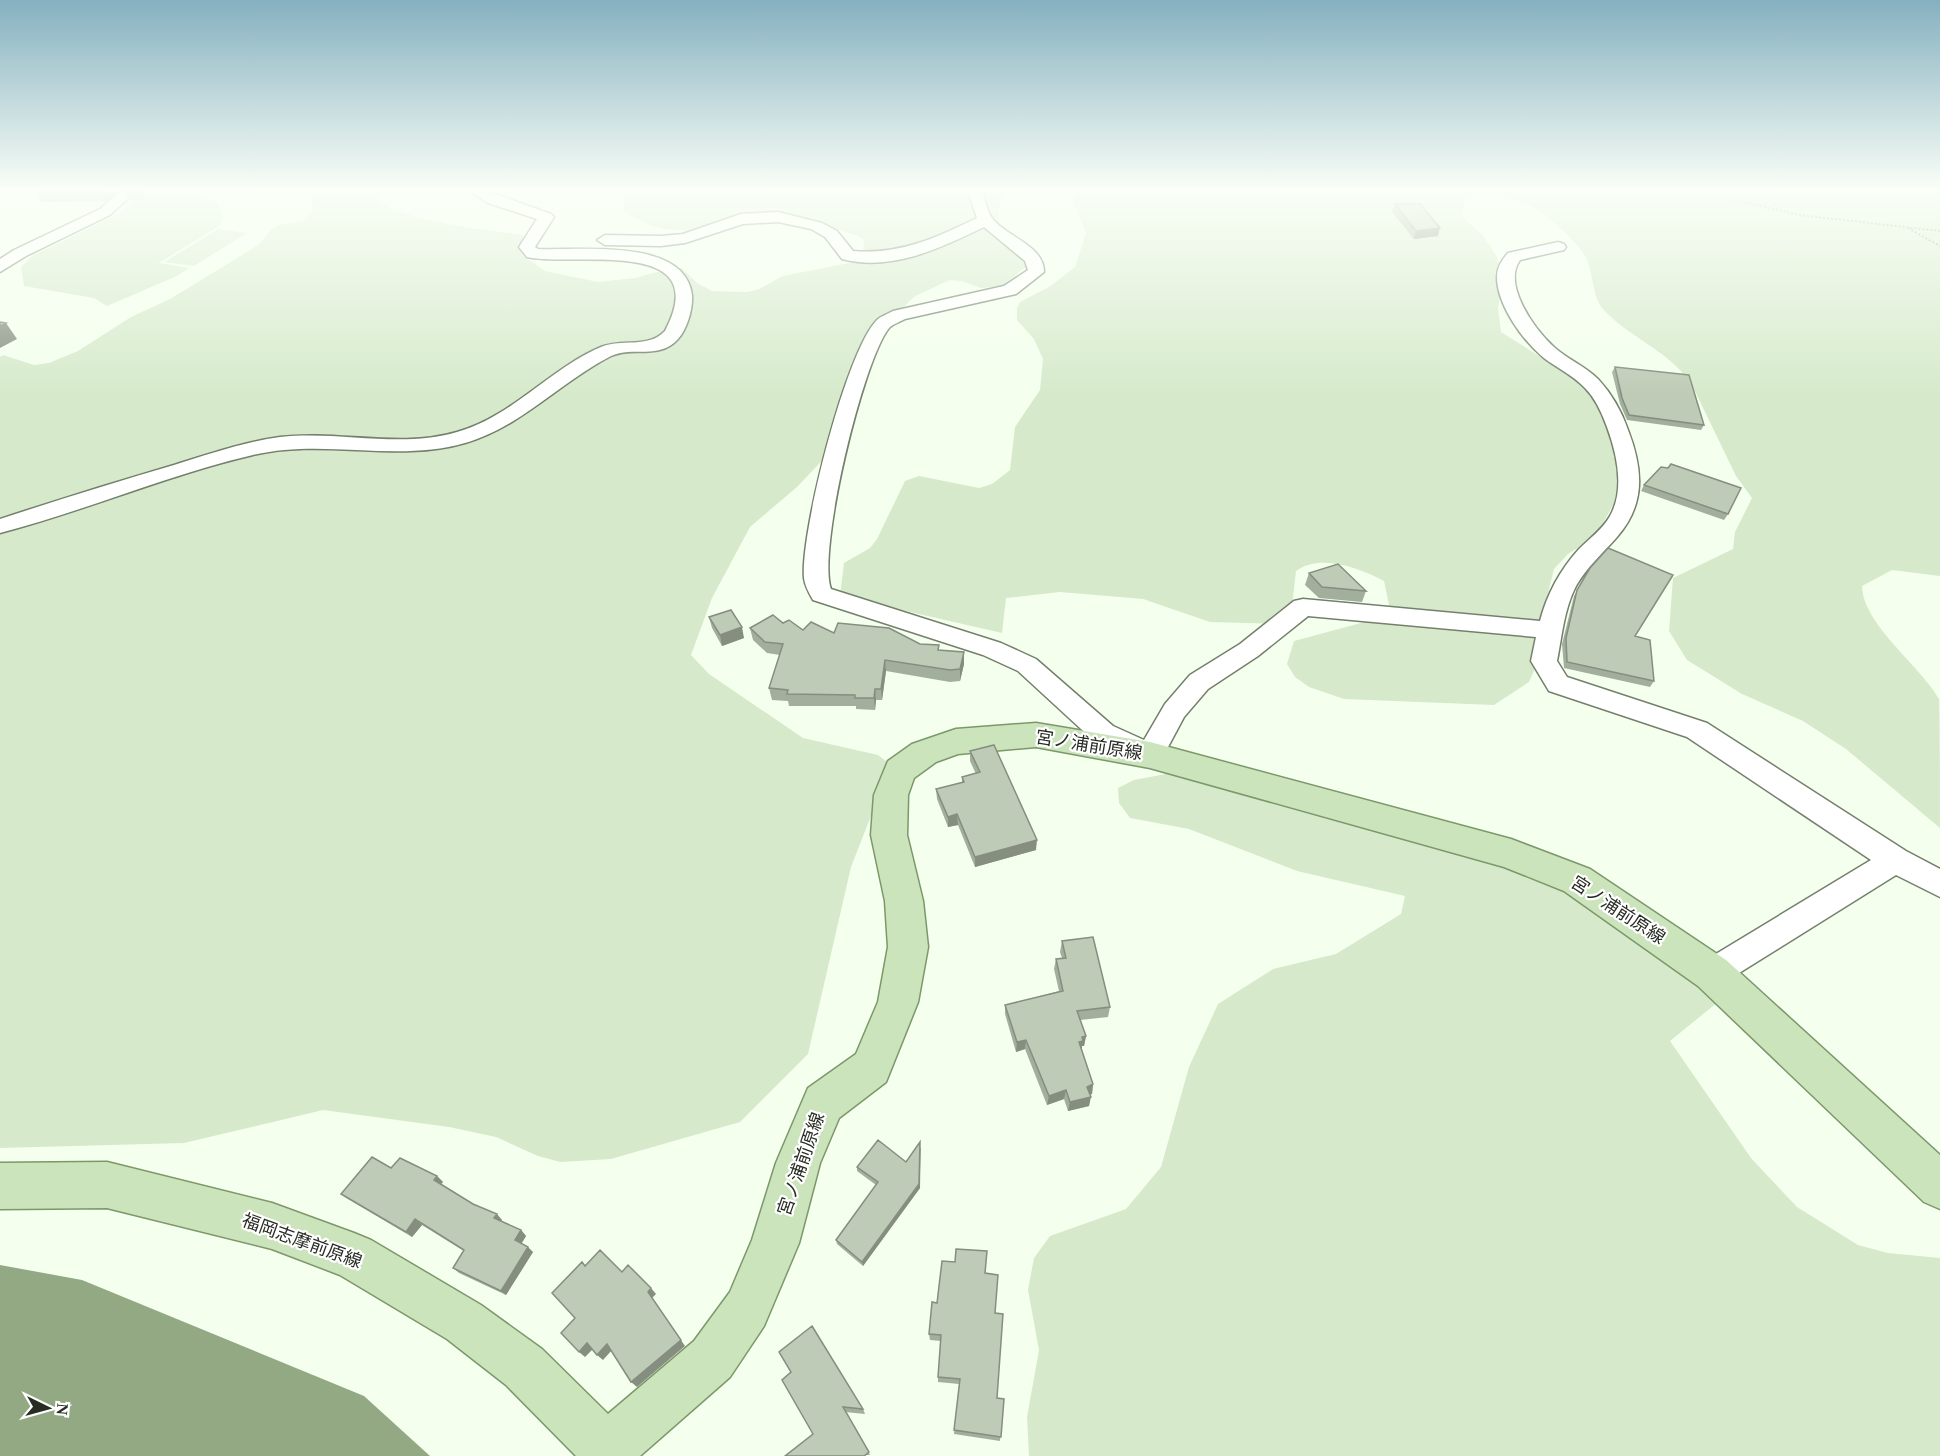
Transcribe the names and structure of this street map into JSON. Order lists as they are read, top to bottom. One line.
{"streets":{"main road":["宮ノ浦前原線","福岡志摩前原線"]},"crossings":[["宮ノ浦前原線","福岡志摩前原線"]],"north":"right"}
